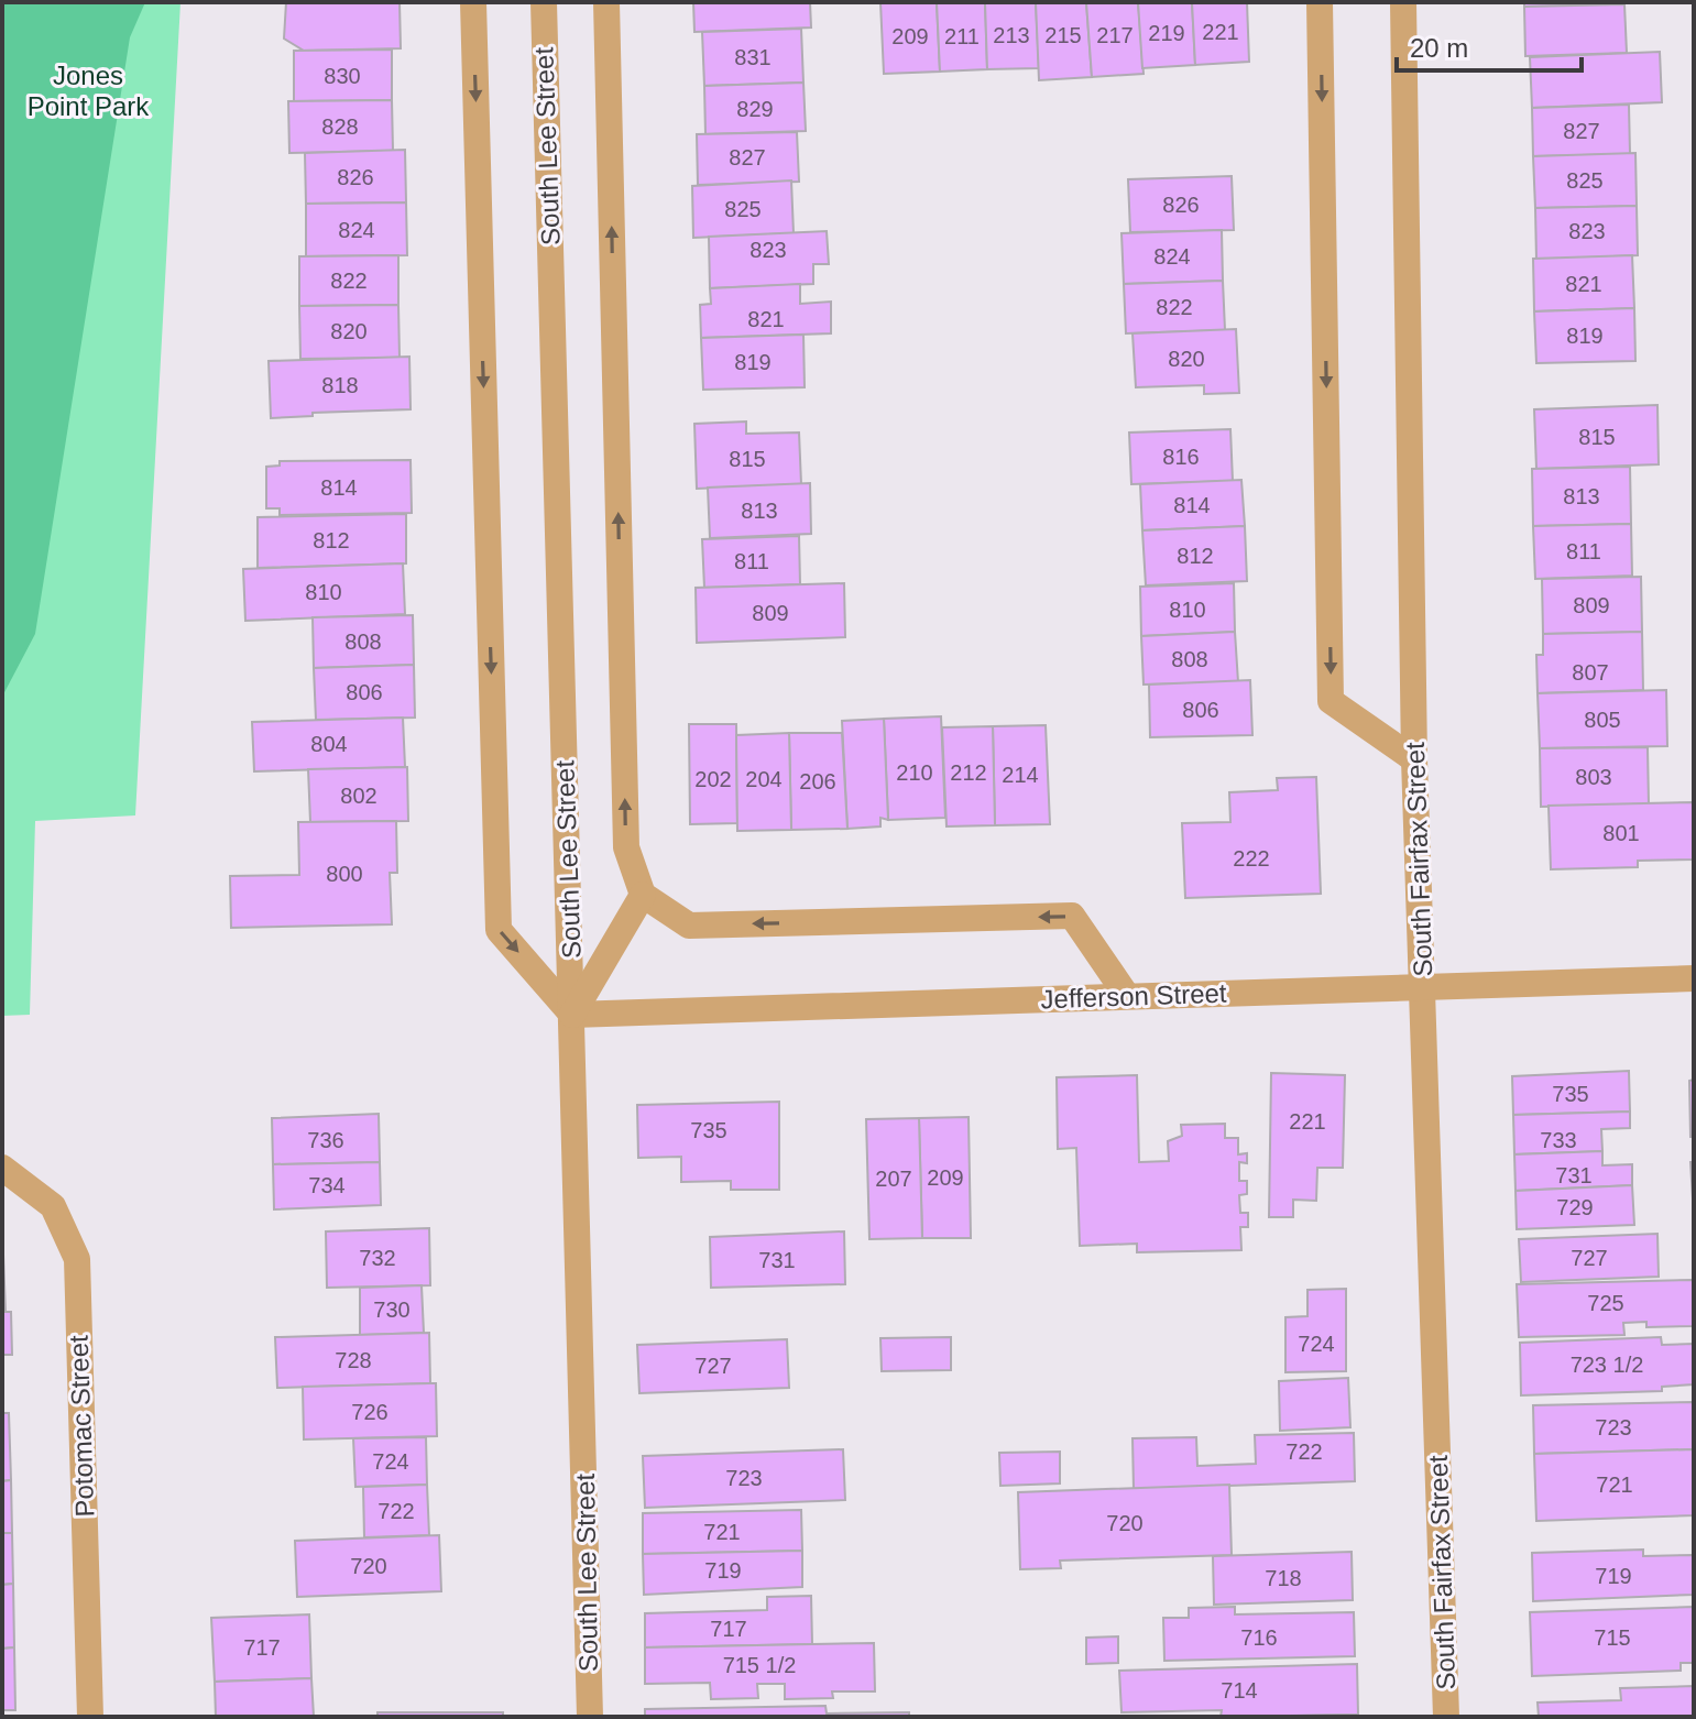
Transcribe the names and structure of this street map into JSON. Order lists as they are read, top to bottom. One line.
{"streets":{"street":["South Lee Street","South Fairfax Street","Jefferson Street","Potomac Street"]},"crossings":[["South Lee Street","Jefferson Street"],["South Fairfax Street","Jefferson Street"]],"parks":["Jones Point Park"],"house_numbers":["221","219","213","215","217","209","211","831","830","829","828","827","827","826","825","826","825","824","823","823","824","822","821","822","821","820","819","820","819","818","815","816","815","814","813","814","813","812","811","812","811","810","809","810","809","808","808","807","806","806","805","804","210","212","214","803","202","204","206","802","801","222","800","735","221","735","736","733","731","209","207","734","729","732","727","731","725","730","724","728","723 1/2","727","726","723","722","724","723","721","722","720","721","720","719","719","718","717","716","715","717","715 1/2","714"],"scale_bar":"20 m"}
